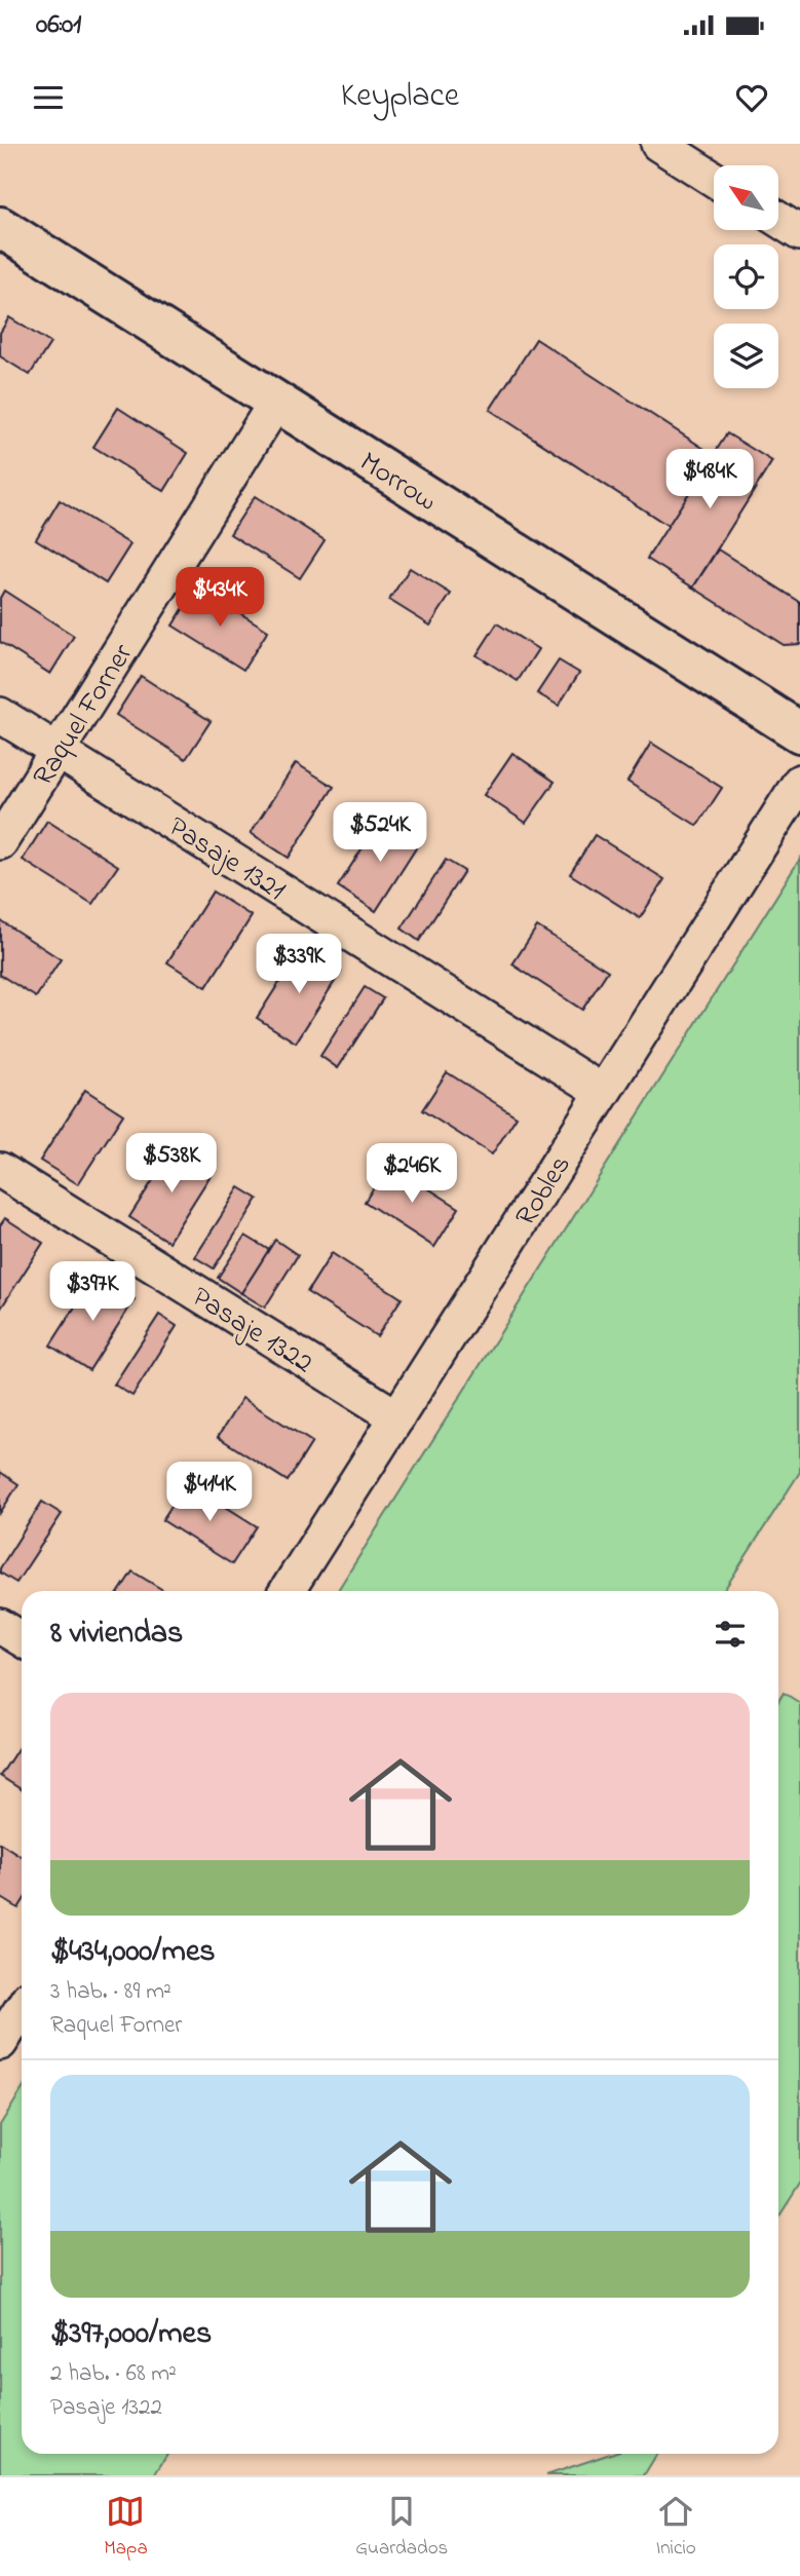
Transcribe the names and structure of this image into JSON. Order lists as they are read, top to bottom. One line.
{"streets":{"street":["Morrow","Raquel Forner","Pasaje 1321","Robles","Pasaje 1322"]},"crossings":[["Morrow","Raquel Forner"],["Raquel Forner","Pasaje 1321"],["Pasaje 1321","Robles"],["Robles","Pasaje 1322"]],"north":"top left","page":{"status":"06:01","header":"Keyplace","price":["$484K","$434K","$524K","$339K","$538K","$246K","$397K","$414K"],"heading":"8 viviendas","list":[{"name":"$434,000/mes","note":"3 hab. · 89 m² · Raquel Forner"},{"name":"$397,000/mes","note":"2 hab. · 68 m² · Pasaje 1322"}],"tabs":["Mapa","Guardados","Inicio"]}}
